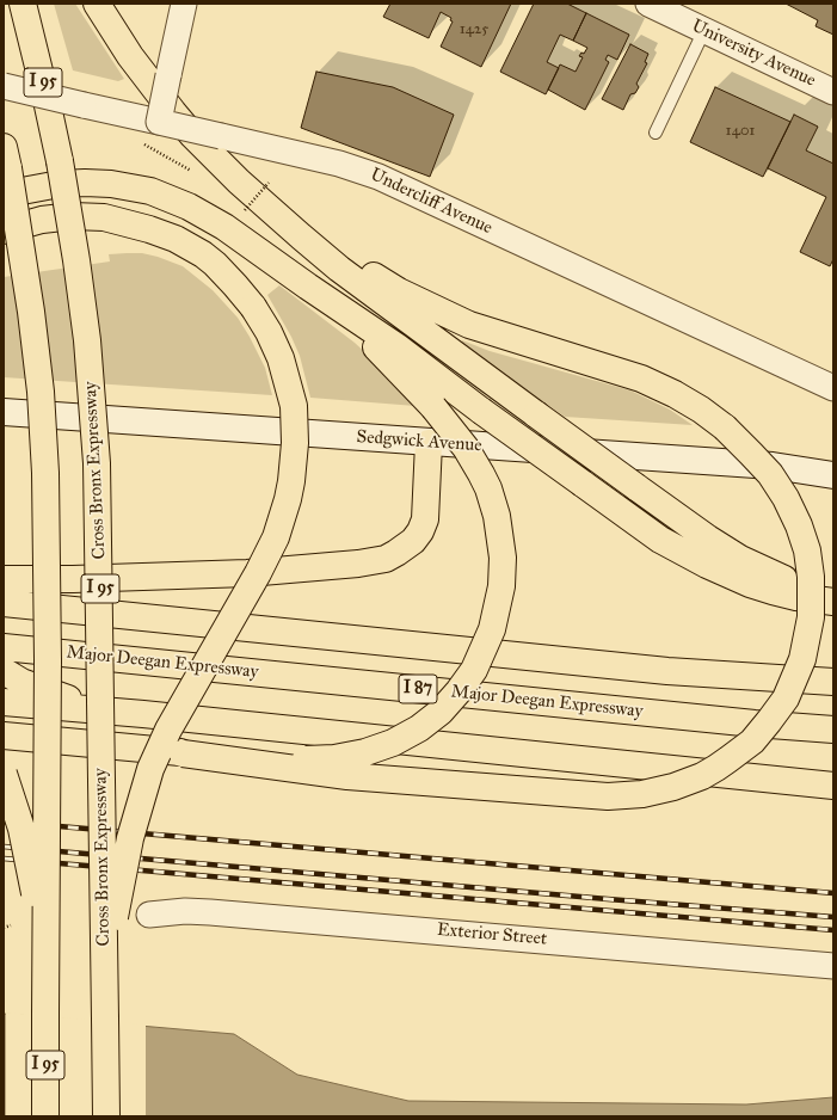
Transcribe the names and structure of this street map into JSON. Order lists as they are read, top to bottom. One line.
{"streets":{"highway":["I 95","Cross Bronx Expressway","Major Deegan Expressway","I 87"],"main road":["Sedgwick Avenue"],"street":["University Avenue","Undercliff Avenue","Exterior Street"]},"house_numbers":["1425","1401"]}
